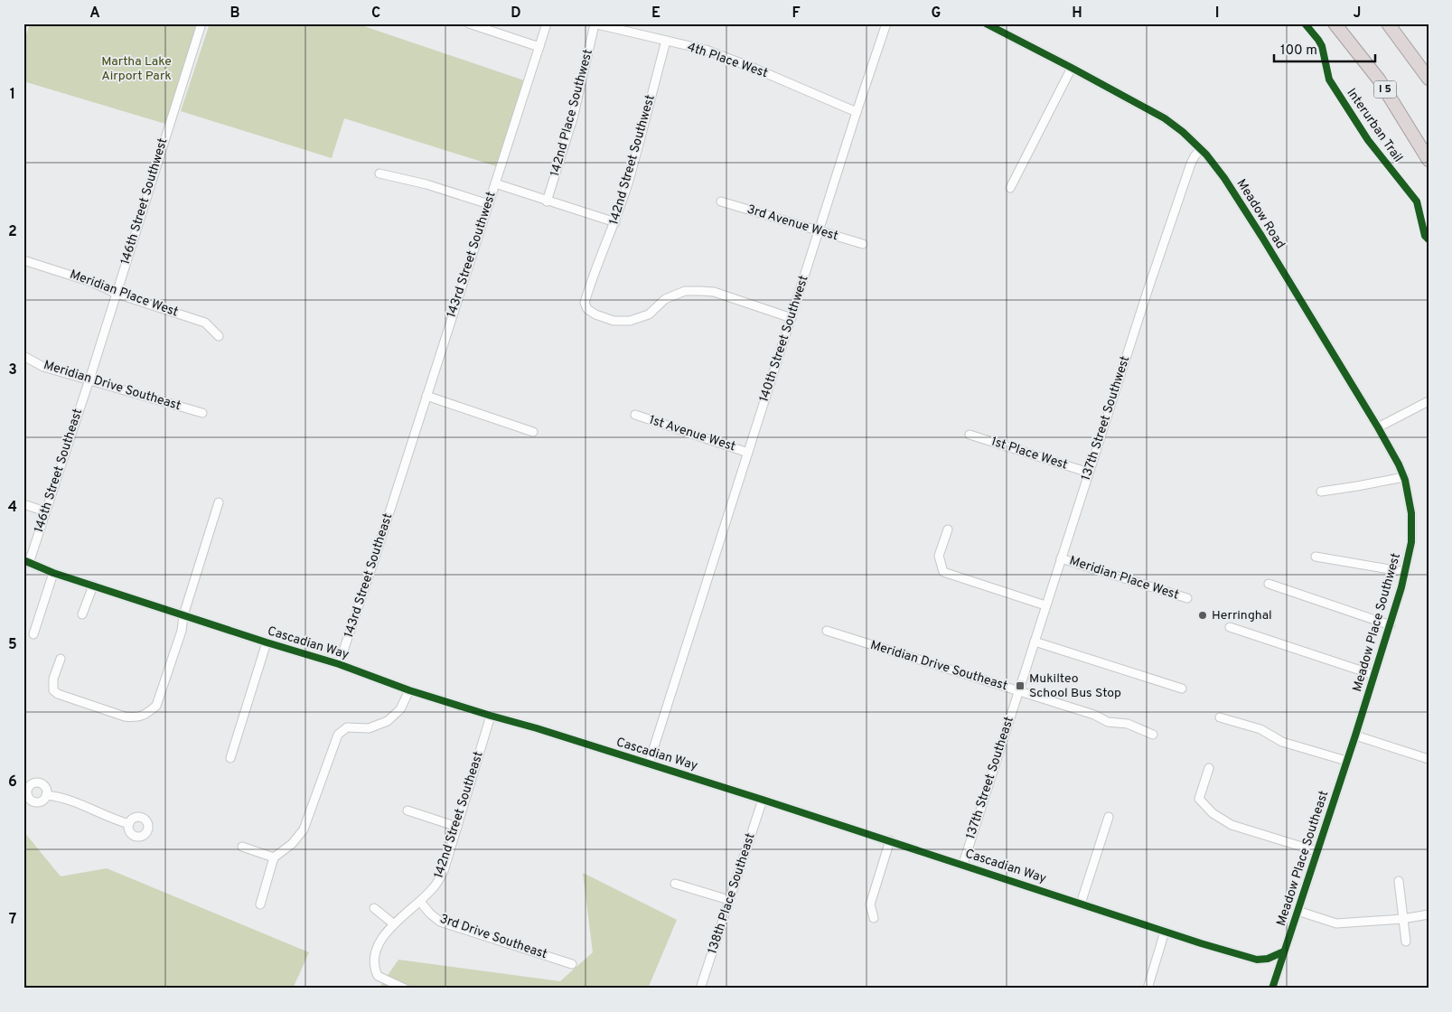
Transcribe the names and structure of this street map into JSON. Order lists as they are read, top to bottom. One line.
{"streets":{"highway":["I 5"],"street":["4th Place West","142nd Place Southwest","142nd Street Southwest","146th Street Southwest","Meadow Road","3rd Avenue West","143rd Street Southwest","Meridian Place West","140th Street Southwest","Meridian Drive Southeast","137th Street Southwest","1st Avenue West","1st Place West","146th Street Southeast","143rd Street Southeast","Meadow Place Southwest","Cascadian Way","137th Street Southeast","142nd Street Southeast","Meadow Place Southeast","138th Place Southeast","3rd Drive Southeast"],"cycle path":["Interurban Trail"]},"crossings":[["4th Place West","142nd Place Southwest"],["4th Place West","142nd Street Southwest"],["4th Place West","140th Street Southwest"],["142nd Street Southwest","140th Street Southwest"],["146th Street Southwest","Meridian Place West"],["146th Street Southwest","Meridian Drive Southeast"],["146th Street Southwest","146th Street Southeast"],["Meadow Road","137th Street Southwest"],["Meadow Road","Meadow Place Southwest"],["3rd Avenue West","140th Street Southwest"],["143rd Street Southwest","143rd Street Southeast"],["Meridian Place West","137th Street Southwest"],["140th Street Southwest","1st Avenue West"],["140th Street Southwest","Cascadian Way"],["Meridian Drive Southeast","137th Street Southwest"],["Meridian Drive Southeast","146th Street Southeast"],["Meridian Drive Southeast","137th Street Southeast"],["137th Street Southwest","1st Place West"],["137th Street Southwest","137th Street Southeast"],["146th Street Southeast","Cascadian Way"],["143rd Street Southeast","Cascadian Way"],["Meadow Place Southwest","Meadow Place Southeast"],["Cascadian Way","137th Street Southeast"],["Cascadian Way","142nd Street Southeast"],["Cascadian Way","Meadow Place Southeast"],["Cascadian Way","138th Place Southeast"],["142nd Street Southeast","3rd Drive Southeast"]],"parks":["Martha Lake Airport Park"],"places":{"other":["Herringhal"],"transit":["Mukilteo School Bus Stop"]},"scale_bar":"100 m","grid":{"columns":["A","B","C","D","E","F","G","H","I","J"],"rows":["1","2","3","4","5","6","7"]}}
